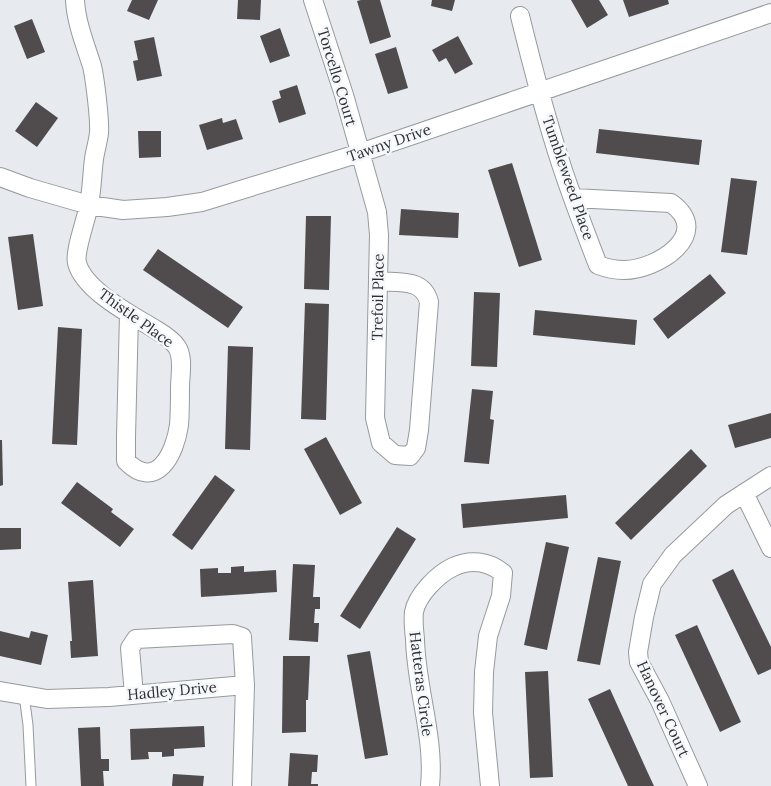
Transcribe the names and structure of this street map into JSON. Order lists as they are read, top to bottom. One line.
{"streets":{"street":["Torcello Court","Tawny Drive","Tumbleweed Place","Trefoil Place","Thistle Place","Hatteras Circle","Hadley Drive","Hanover Court"]},"crossings":[["Torcello Court","Tawny Drive"],["Torcello Court","Trefoil Place"],["Tawny Drive","Tumbleweed Place"],["Tawny Drive","Trefoil Place"],["Tawny Drive","Thistle Place"]]}
